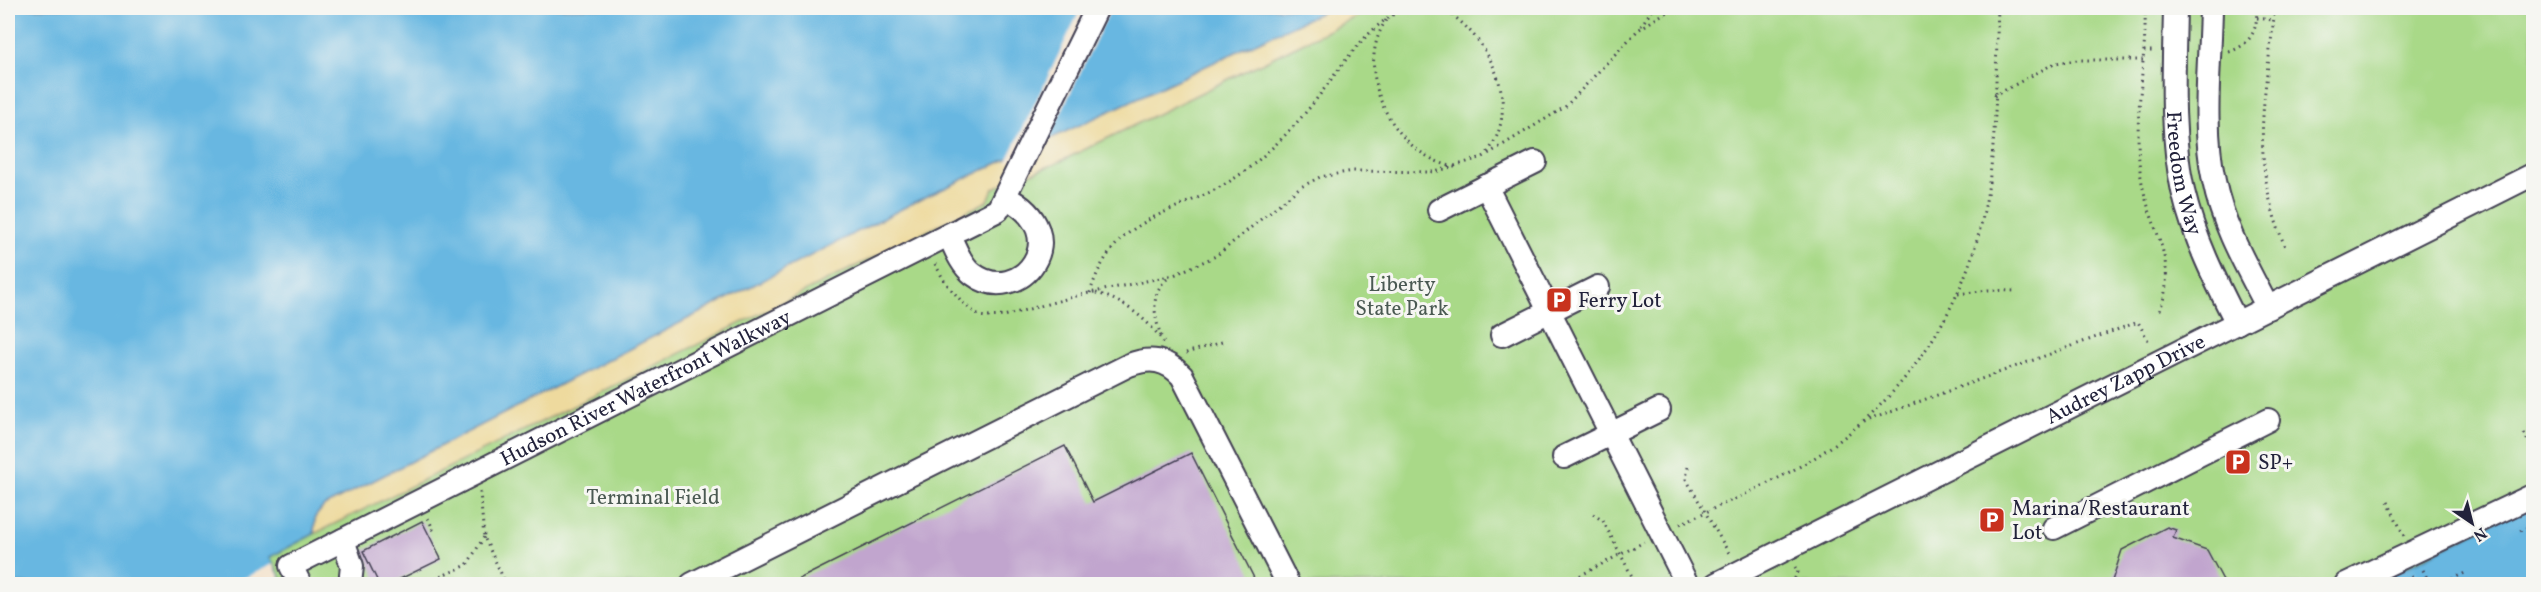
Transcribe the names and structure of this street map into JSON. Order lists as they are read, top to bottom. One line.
{"streets":{"street":["Freedom Way","Audrey Zapp Drive","Hudson River Waterfront Walkway"]},"crossings":[["Freedom Way","Audrey Zapp Drive"]],"parks":["Liberty State Park","Terminal Field"],"places":{"parking":["Ferry Lot","SP+","Marina/Restaurant Lot"]},"north":"bottom right"}
